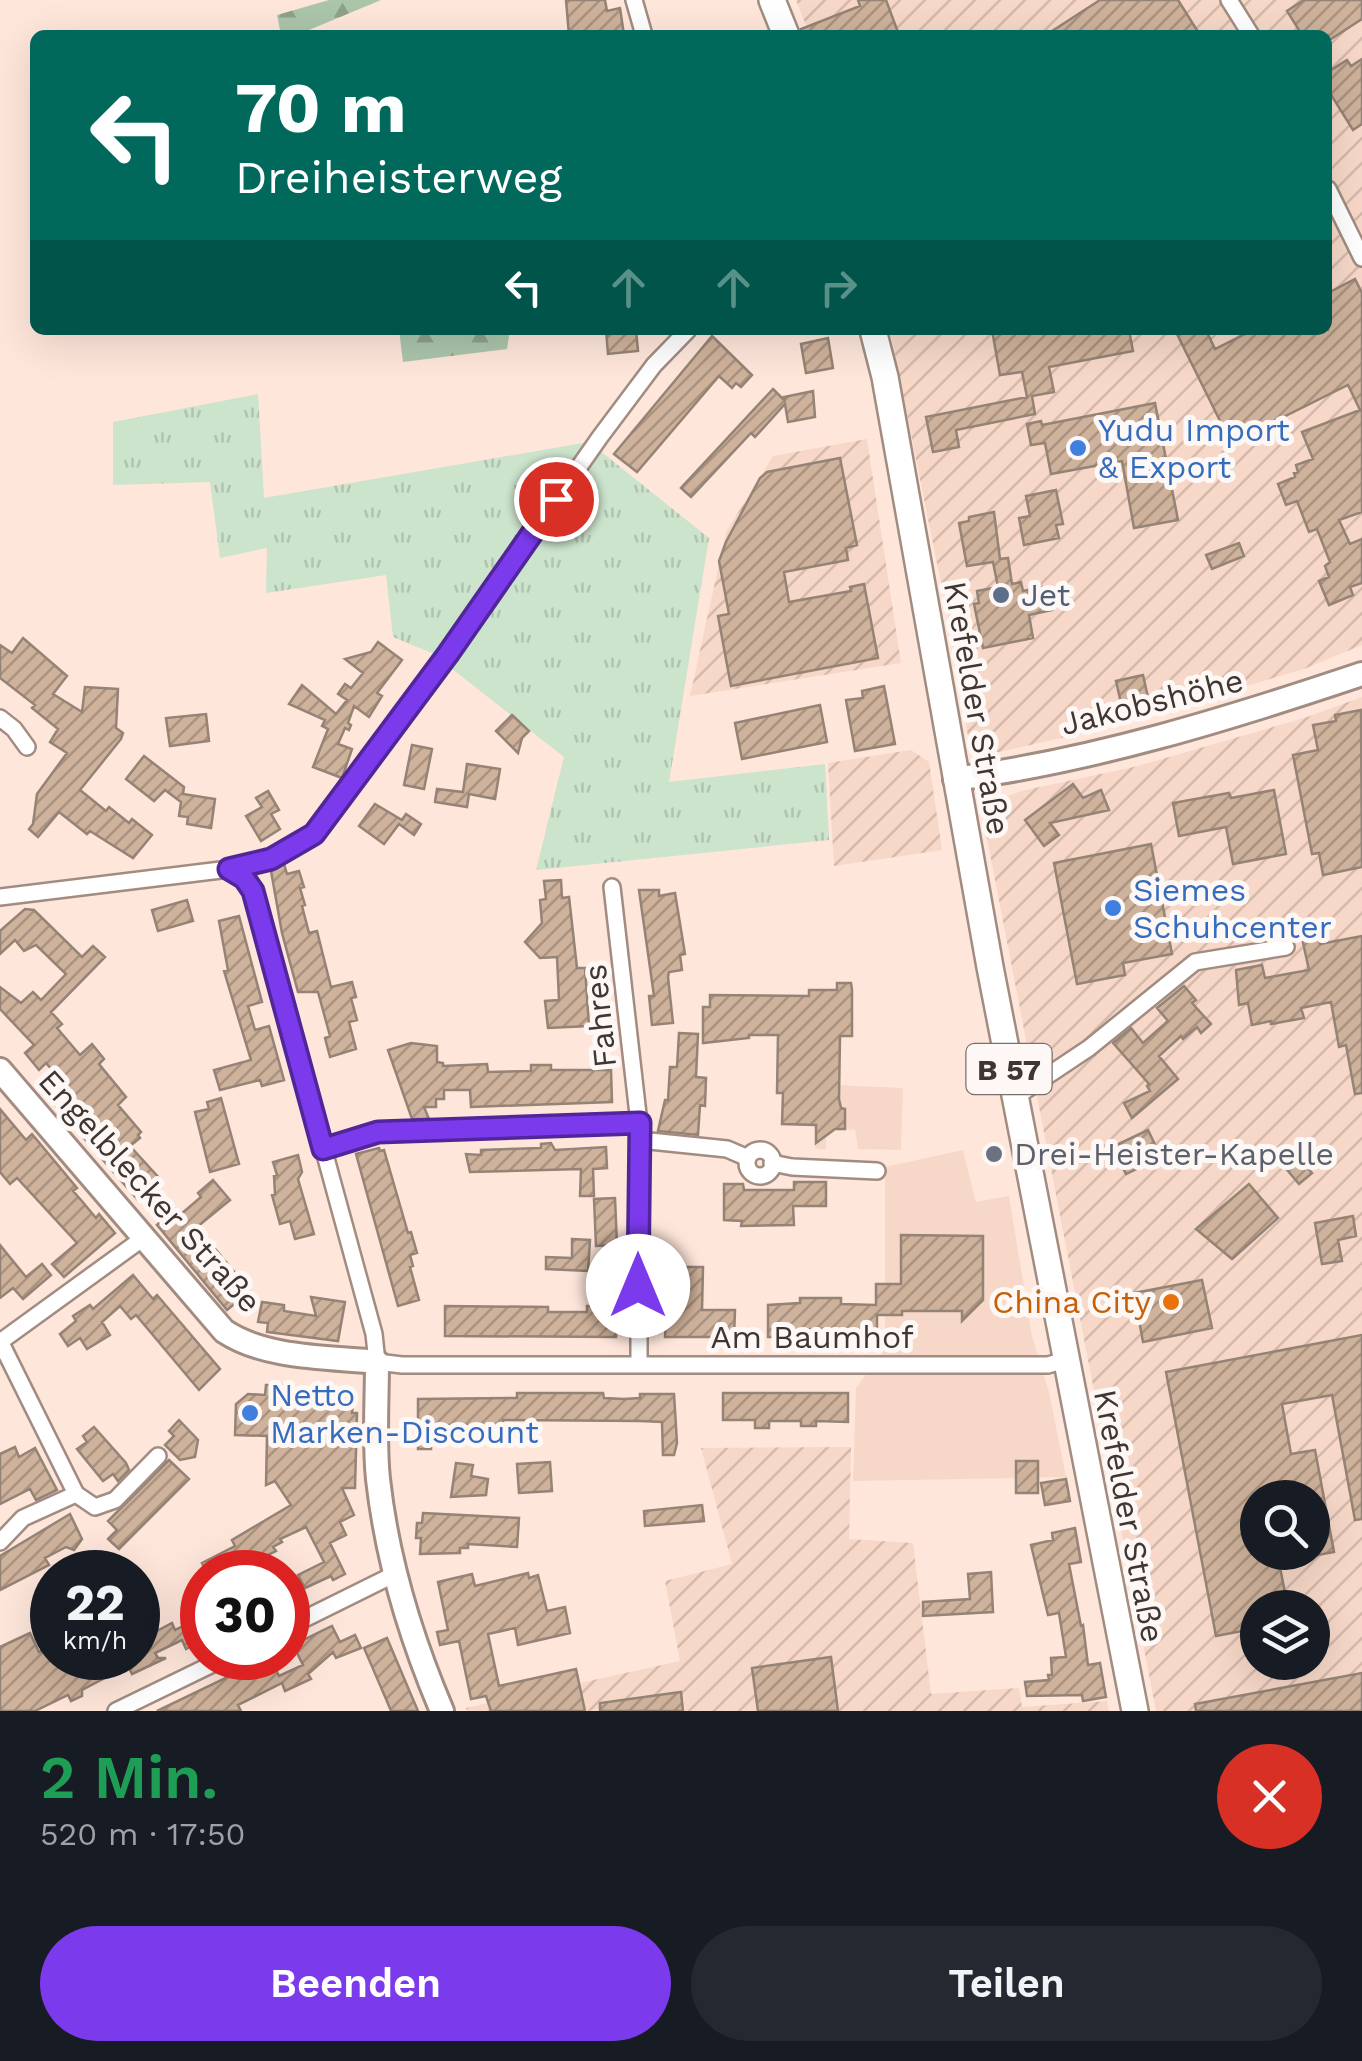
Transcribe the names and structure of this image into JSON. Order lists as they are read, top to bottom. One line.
{"streets":{"main road":["Krefelder Straße","B 57"],"street":["Jakobshöhe","Fahres","Engelblecker Straße","Am Baumhof"]},"crossings":[["Jakobshöhe","Krefelder Straße"],["Krefelder Straße","Am Baumhof"],["Fahres","Am Baumhof"],["Engelblecker Straße","Am Baumhof"]],"places":["Yudu Import & Export","Jet","Siemes Schuhcenter","Drei-Heister-Kapelle","China City","Netto Marken-Discount"],"page":{"turn":["70 m","Dreiheisterweg"],"speed":"22 km/h","limit":"30","heading":["2 Min.","520 m · 17:50"],"buttons":["Beenden","Teilen"]}}
